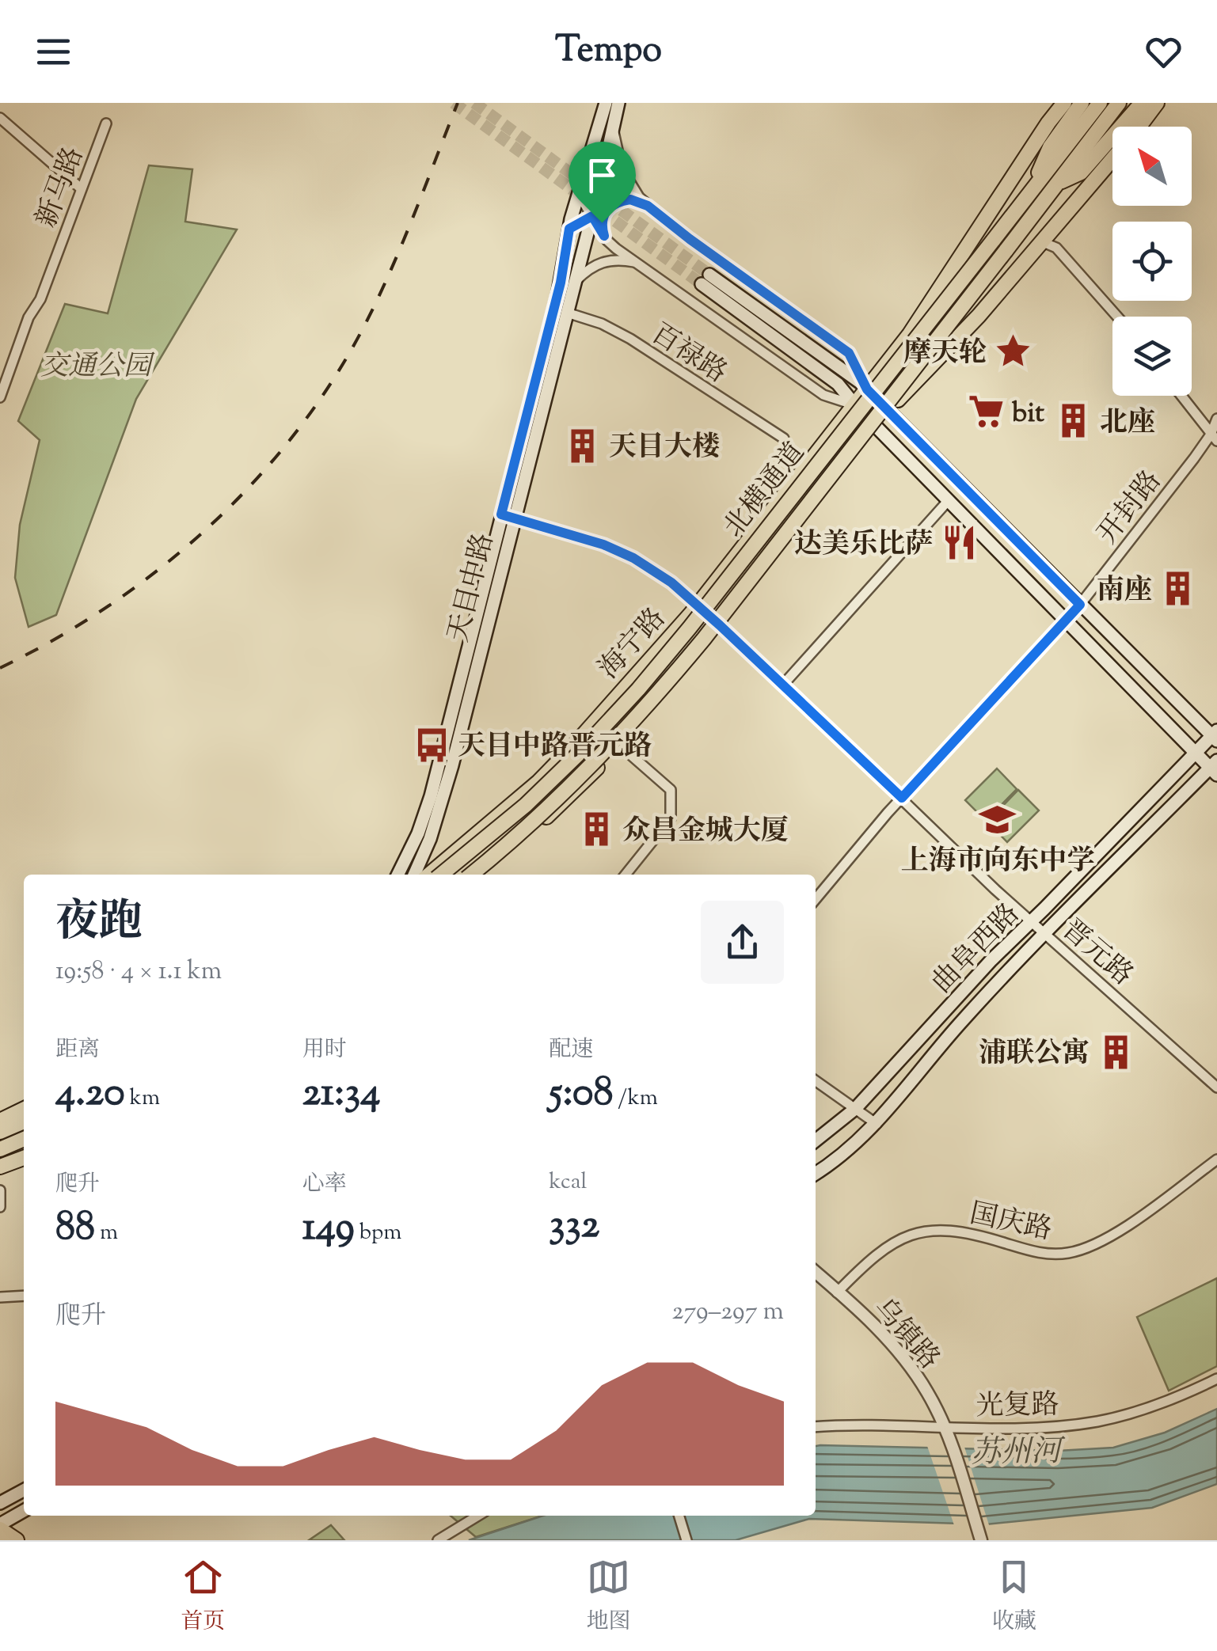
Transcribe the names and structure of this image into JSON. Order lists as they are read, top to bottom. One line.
{"streets":{"main road":["北横通道","天目中路","海宁路","曲阜西路"],"street":["新马路","百禄路","开封路","晋元路","国庆路","乌镇路","光复路"]},"crossings":[["百禄路","天目中路"],["开封路","晋元路"],["天目中路","晋元路"],["海宁路","晋元路"],["曲阜西路","晋元路"],["国庆路","乌镇路"],["乌镇路","光复路"]],"water":["苏州河"],"parks":["交通公园"],"places":{"place":["摩天轮"],"supermarket":["bit"],"building":["北座","天目大楼","南座","众昌金城大厦","浦联公寓"],"restaurant":["达美乐比萨"],"bus stop":["天目中路晋元路"],"school or university":["上海市向东中学"]},"north":"top left","page":{"header":"Tempo","heading":["夜跑","19:58 · 4 × 1.1 km"],"stats":[["距离","4.20 km"],["用时","21:34"],["配速","5:08 /km"],["爬升","88 m"],["心率","149 bpm"],["kcal","332"]],"chart":["爬升","279–297 m"],"tabs":["首页","地图","收藏"]}}
